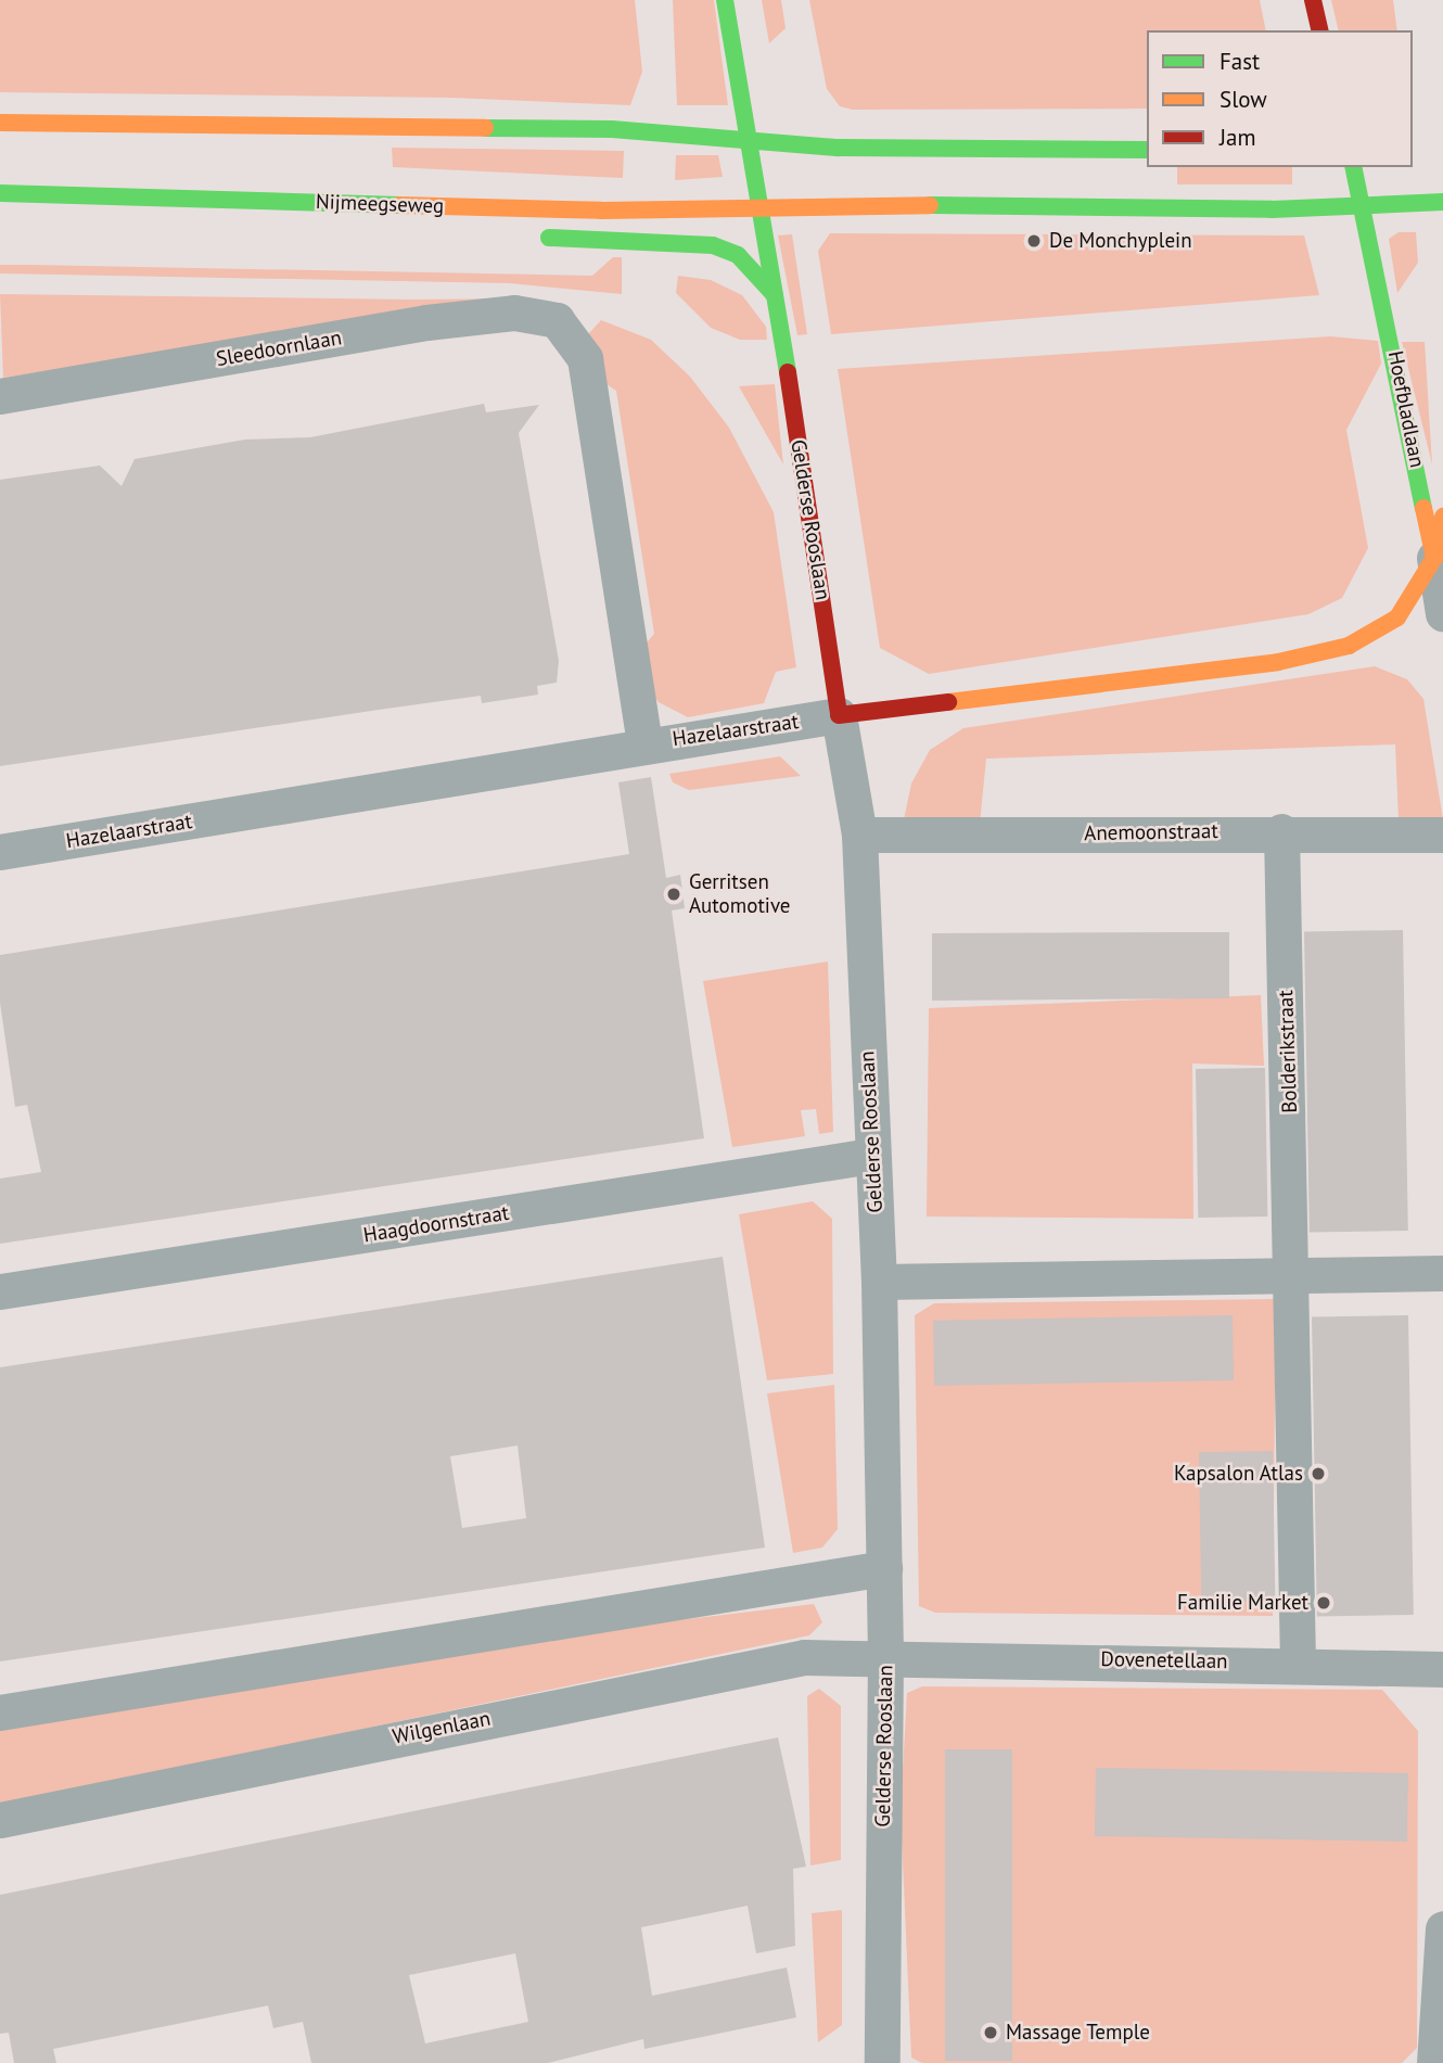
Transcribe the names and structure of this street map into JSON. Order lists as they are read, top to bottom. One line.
{"streets":{"main road":["Nijmeegseweg","Hoefbladlaan","Gelderse Rooslaan","Hazelaarstraat"],"street":["Sleedoornlaan","Anemoonstraat","Bolderikstraat","Haagdoornstraat","Dovenetellaan","Wilgenlaan"]},"crossings":[["Nijmeegseweg","Gelderse Rooslaan"],["Sleedoornlaan","Hazelaarstraat"],["Hoefbladlaan","Hazelaarstraat"],["Gelderse Rooslaan","Hazelaarstraat"],["Gelderse Rooslaan","Anemoonstraat"],["Gelderse Rooslaan","Haagdoornstraat"],["Gelderse Rooslaan","Dovenetellaan"],["Gelderse Rooslaan","Wilgenlaan"],["Anemoonstraat","Bolderikstraat"],["Bolderikstraat","Dovenetellaan"],["Dovenetellaan","Wilgenlaan"]],"places":["De Monchyplein","Gerritsen Automotive","Kapsalon Atlas","Familie Market","Massage Temple"],"legend":["Fast","Slow","Jam"]}
